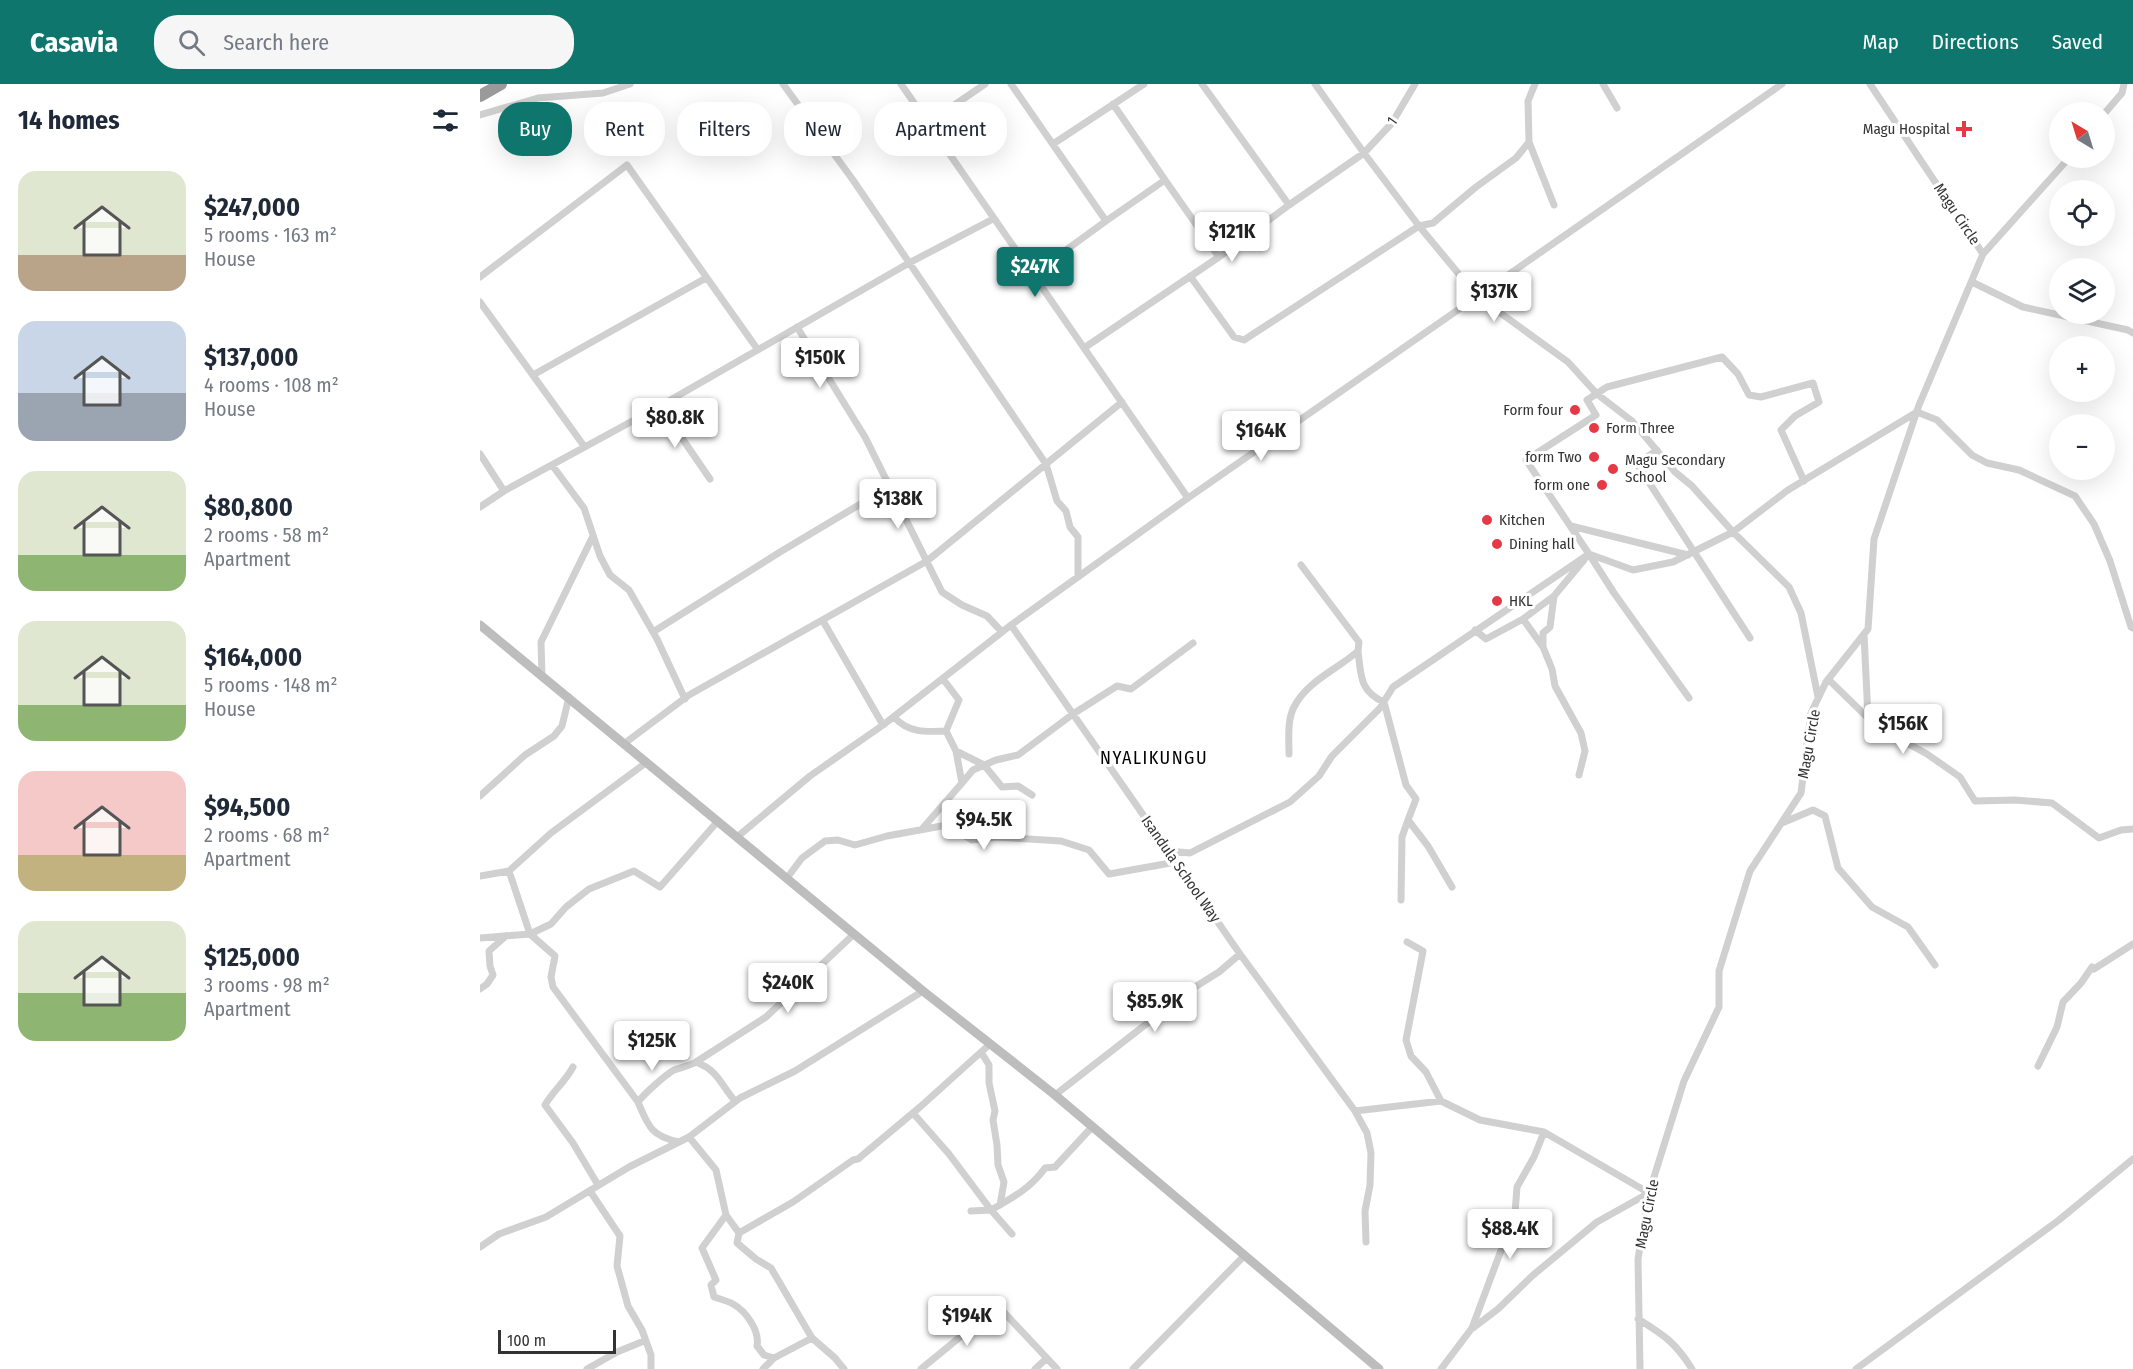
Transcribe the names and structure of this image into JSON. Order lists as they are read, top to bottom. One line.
{"streets":{"street":["1","Magu Circle","Isandula School Way"]},"districts":["NYALIKUNGU"],"places":{"health":["Magu Hospital"],"other":["Form four","Form Three","form Two","Magu Secondary School","form one","Kitchen","Dining hall","HKL"]},"scale_bar":"100 m","north":"top left","page":{"header":"Casavia","search":"Search here","nav":["Map","Directions","Saved"],"heading":"14 homes","map_buttons":["+","−"],"chip":["Buy","Rent","Filters","New","Apartment"],"list":[{"name":"$247,000","note":"5 rooms · 163 m² · House"},{"name":"$137,000","note":"4 rooms · 108 m² · House"},{"name":"$80,800","note":"2 rooms · 58 m² · Apartment"},{"name":"$164,000","note":"5 rooms · 148 m² · House"},{"name":"$94,500","note":"2 rooms · 68 m² · Apartment"},{"name":"$125,000","note":"3 rooms · 98 m² · Apartment"}],"price":["$121K","$247K","$137K","$150K","$80.8K","$164K","$138K","$156K","$94.5K","$240K","$85.9K","$125K","$88.4K","$194K"],"scale":"100 m"}}
